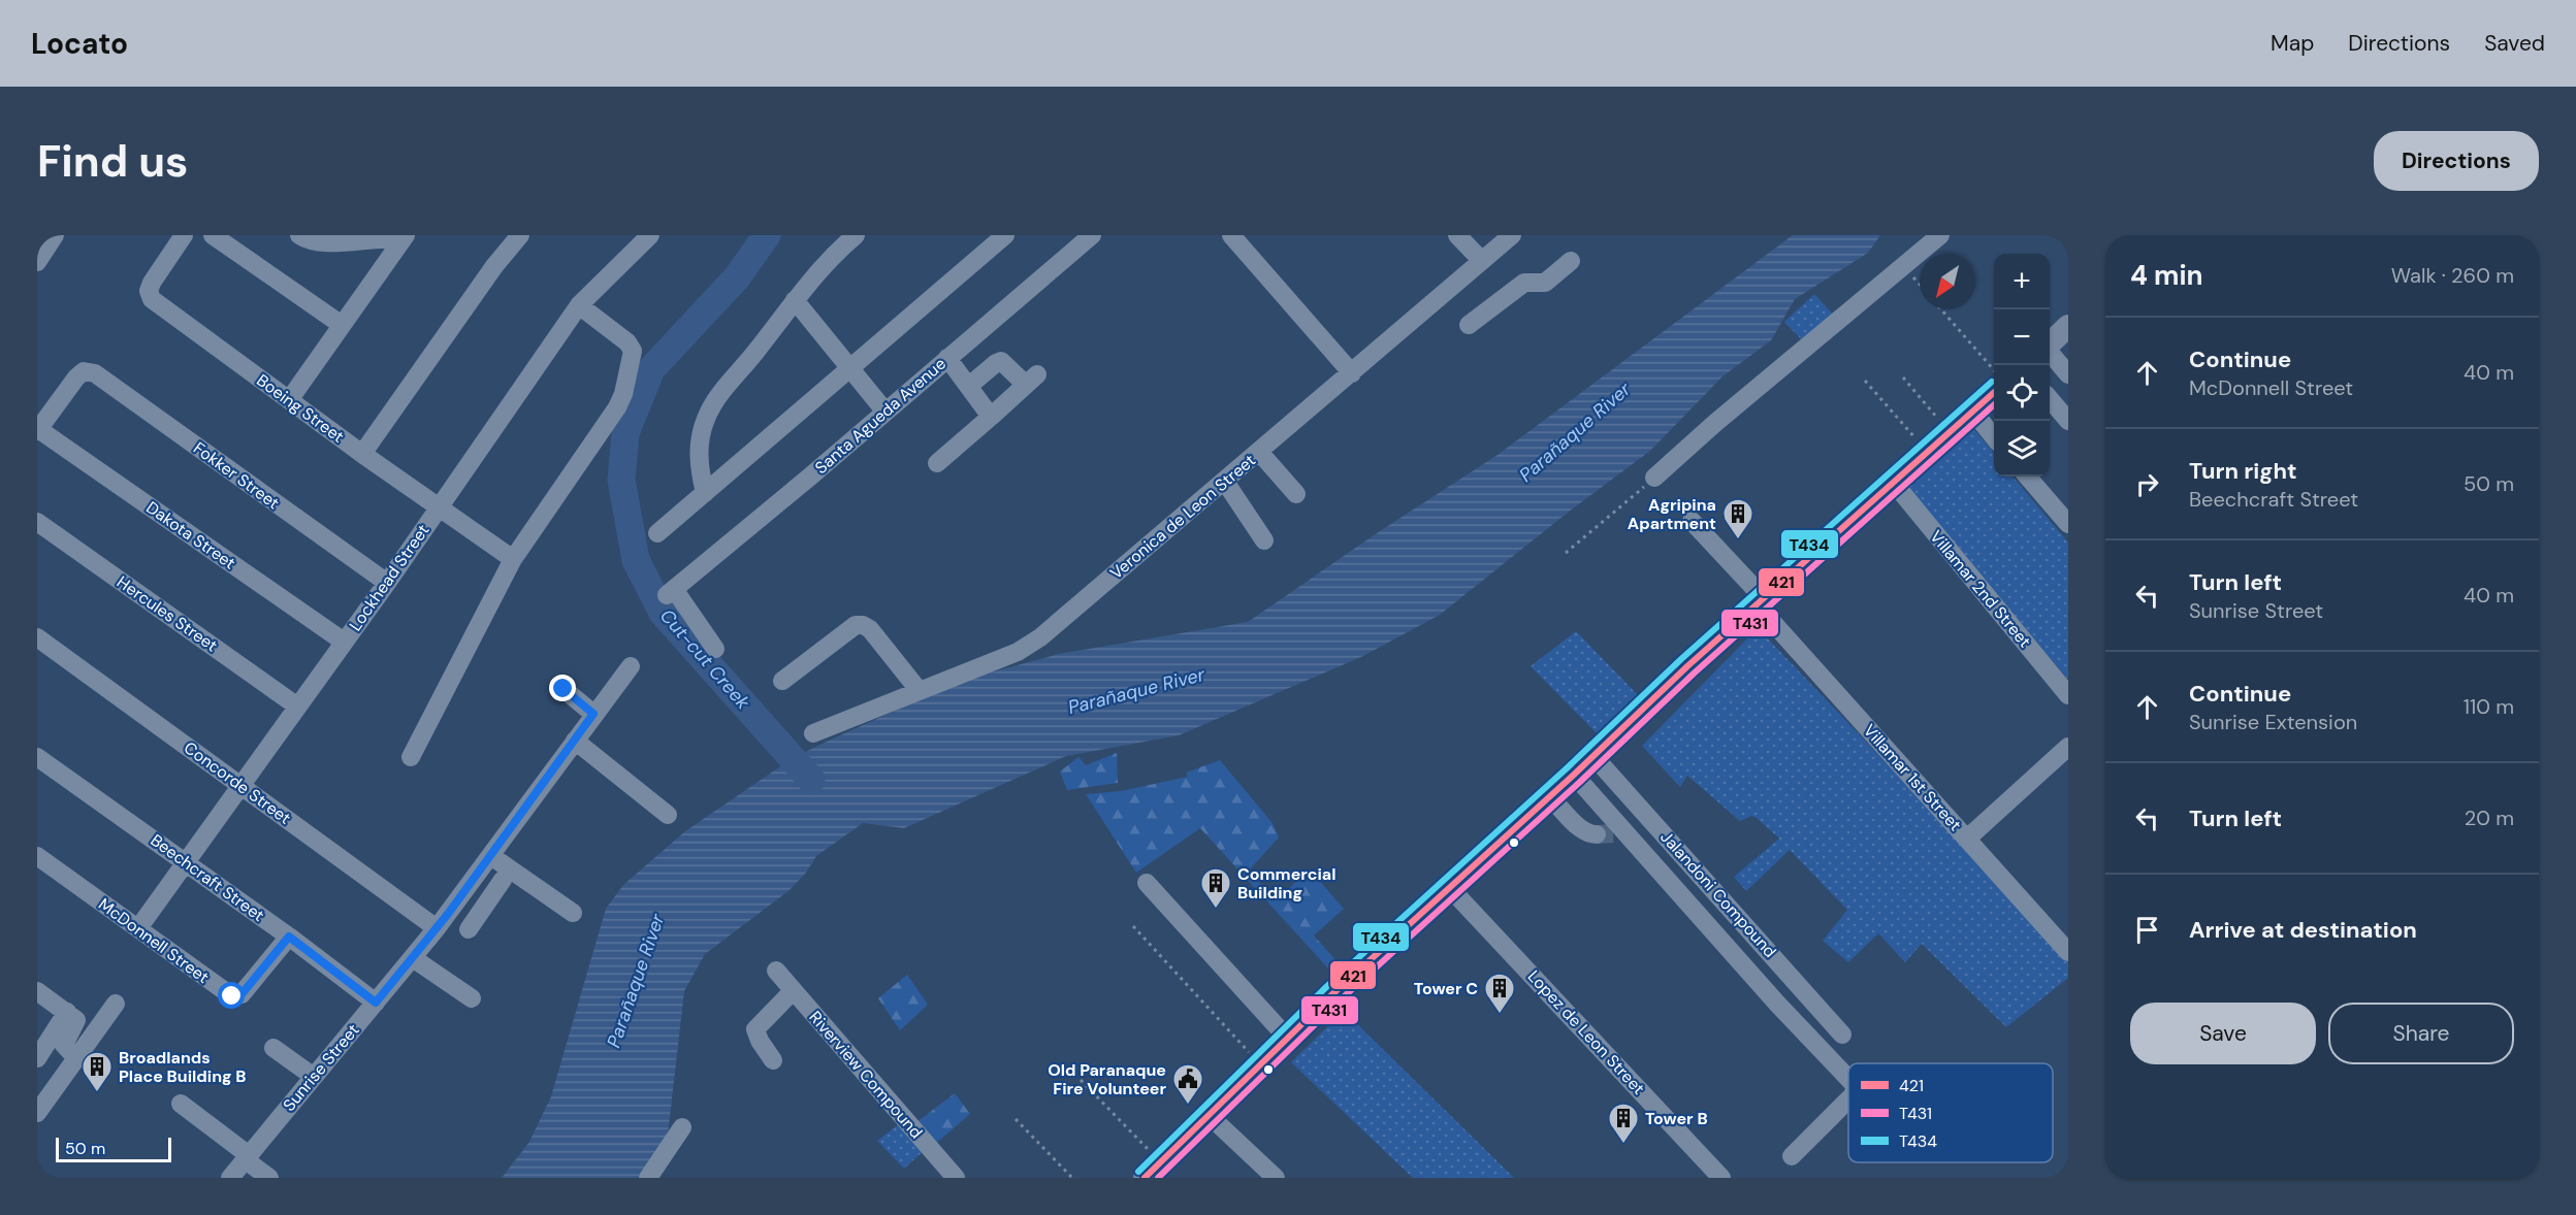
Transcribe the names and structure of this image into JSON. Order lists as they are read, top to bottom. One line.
{"streets":{"street":["Boeing Street","Santa Agueda Avenue","Fokker Street","Veronica de Leon Street","Dakota Street","Lockhead Street","Villamar 2nd Street","Hercules Street","Villamar 1st Street","Concorde Street","Beechcraft Street","Jalandoni Compound","McDonnell Street","Lopez de Leon Street","Sunrise Street","Riverview Compound"]},"crossings":[["Boeing Street","Lockhead Street"],["Fokker Street","Dakota Street"],["Fokker Street","Lockhead Street"],["Dakota Street","Lockhead Street"],["Lockhead Street","Hercules Street"],["Lockhead Street","Concorde Street"],["Lockhead Street","Beechcraft Street"],["Lockhead Street","McDonnell Street"],["Concorde Street","Sunrise Street"],["Beechcraft Street","McDonnell Street"],["Beechcraft Street","Sunrise Street"]],"water":["Parañaque River","Cut-cut Creek"],"places":{"building":["Agripina Apartment","Commercial Building","Tower C","Broadlands Place Building B","Tower B"],"public building":["Old Paranaque Fire Volunteer"]},"lines":["transit line T434","transit line 421","transit line T431"],"legend":["421","T431","T434"],"scale_bar":"50 m","north":"bottom left","page":{"header":"Locato","nav":["Map","Directions","Saved"],"buttons":["Directions",["Save","Share"]],"title":"Find us","heading":["4 min","Walk · 260 m"],"map_buttons":["+","−"],"list":[["Continue","McDonnell Street","40 m"],["Turn right","Beechcraft Street","50 m"],["Turn left","Sunrise Street","40 m"],["Continue","Sunrise Extension","110 m"],["Turn left","20 m"],"Arrive at destination"],"scale":"50 m"}}
